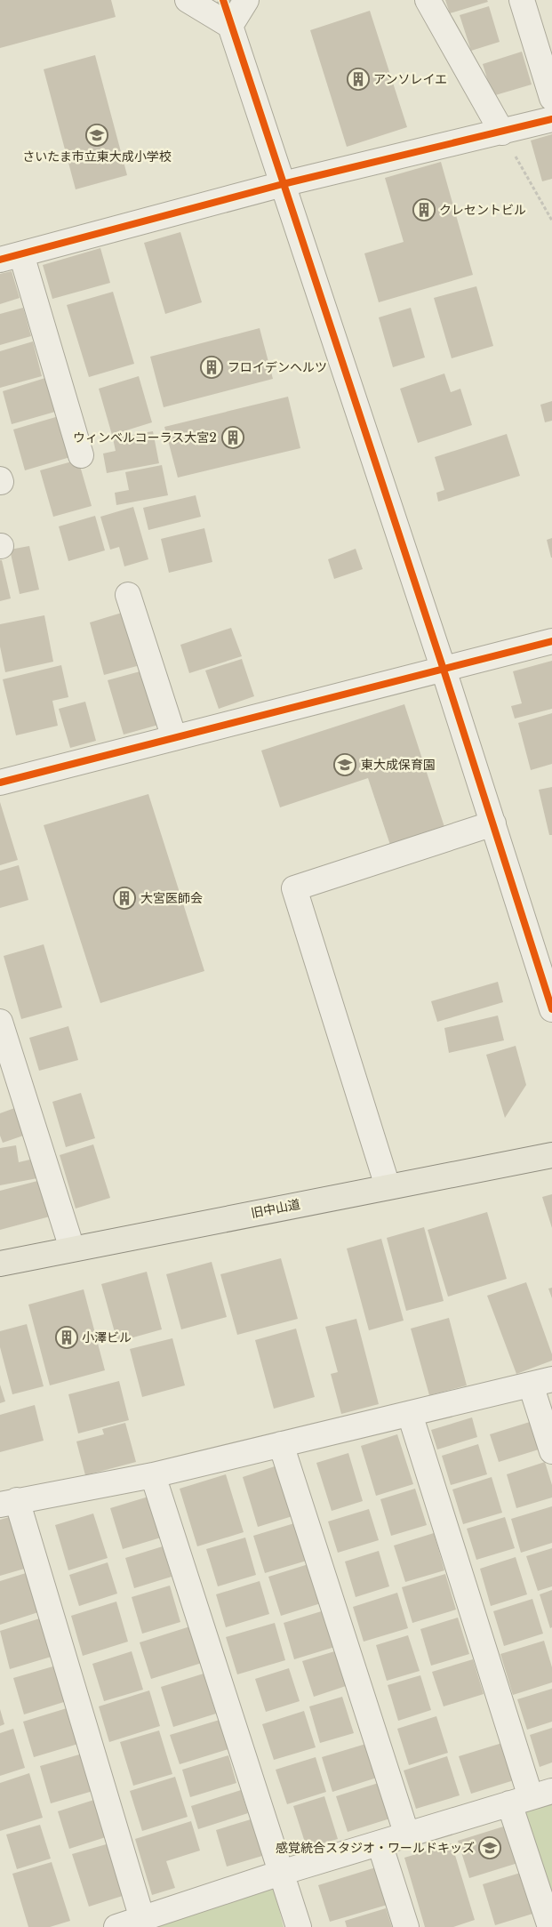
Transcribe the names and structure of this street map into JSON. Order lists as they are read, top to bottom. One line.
{"streets":{"main road":["旧中山道"]},"places":{"building":["アンソレイエ","クレセントビル","フロイデンヘルツ","ウィンベルコーラス大宮2","大宮医師会","小澤ビル"],"school or university":["さいたま市立東大成小学校","東大成保育園","感覚統合スタジオ・ワールドキッズ"]}}
